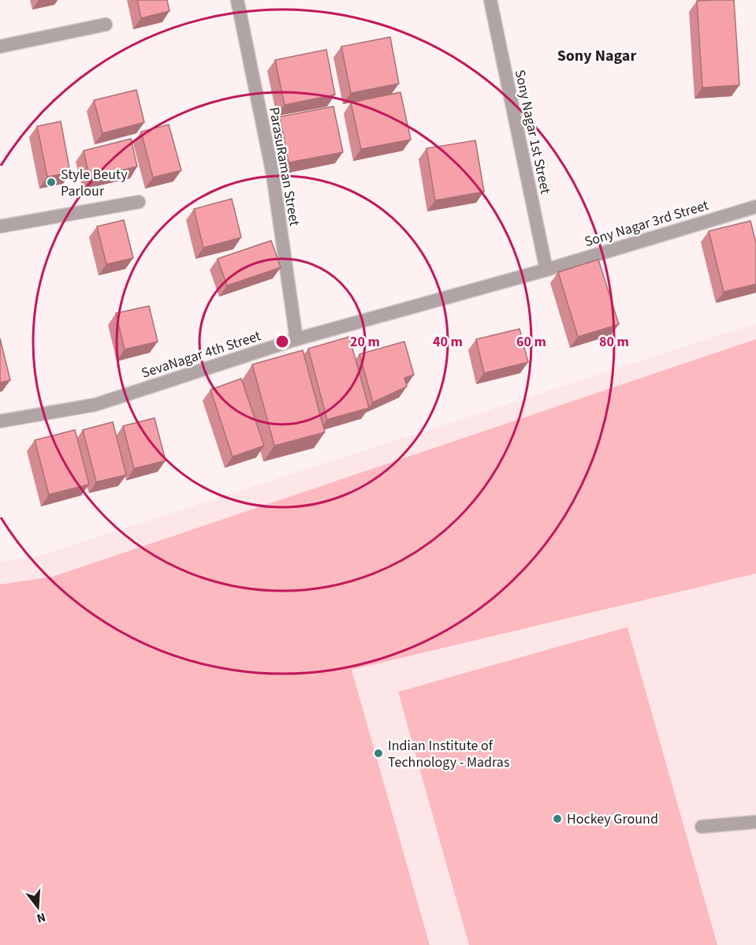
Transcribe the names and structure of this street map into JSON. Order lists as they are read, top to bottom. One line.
{"streets":{"street":["Sony Nagar 1st Street","ParasuRaman Street","Sony Nagar 3rd Street","SevaNagar 4th Street"]},"crossings":[["Sony Nagar 1st Street","Sony Nagar 3rd Street"],["Sony Nagar 1st Street","SevaNagar 4th Street"],["ParasuRaman Street","SevaNagar 4th Street"],["Sony Nagar 3rd Street","SevaNagar 4th Street"]],"districts":["Sony Nagar"],"places":["Style Beuty Parlour","Indian Institute of Technology - Madras","Hockey Ground"],"north":"bottom","rings":["20 m","40 m","60 m","80 m"]}
